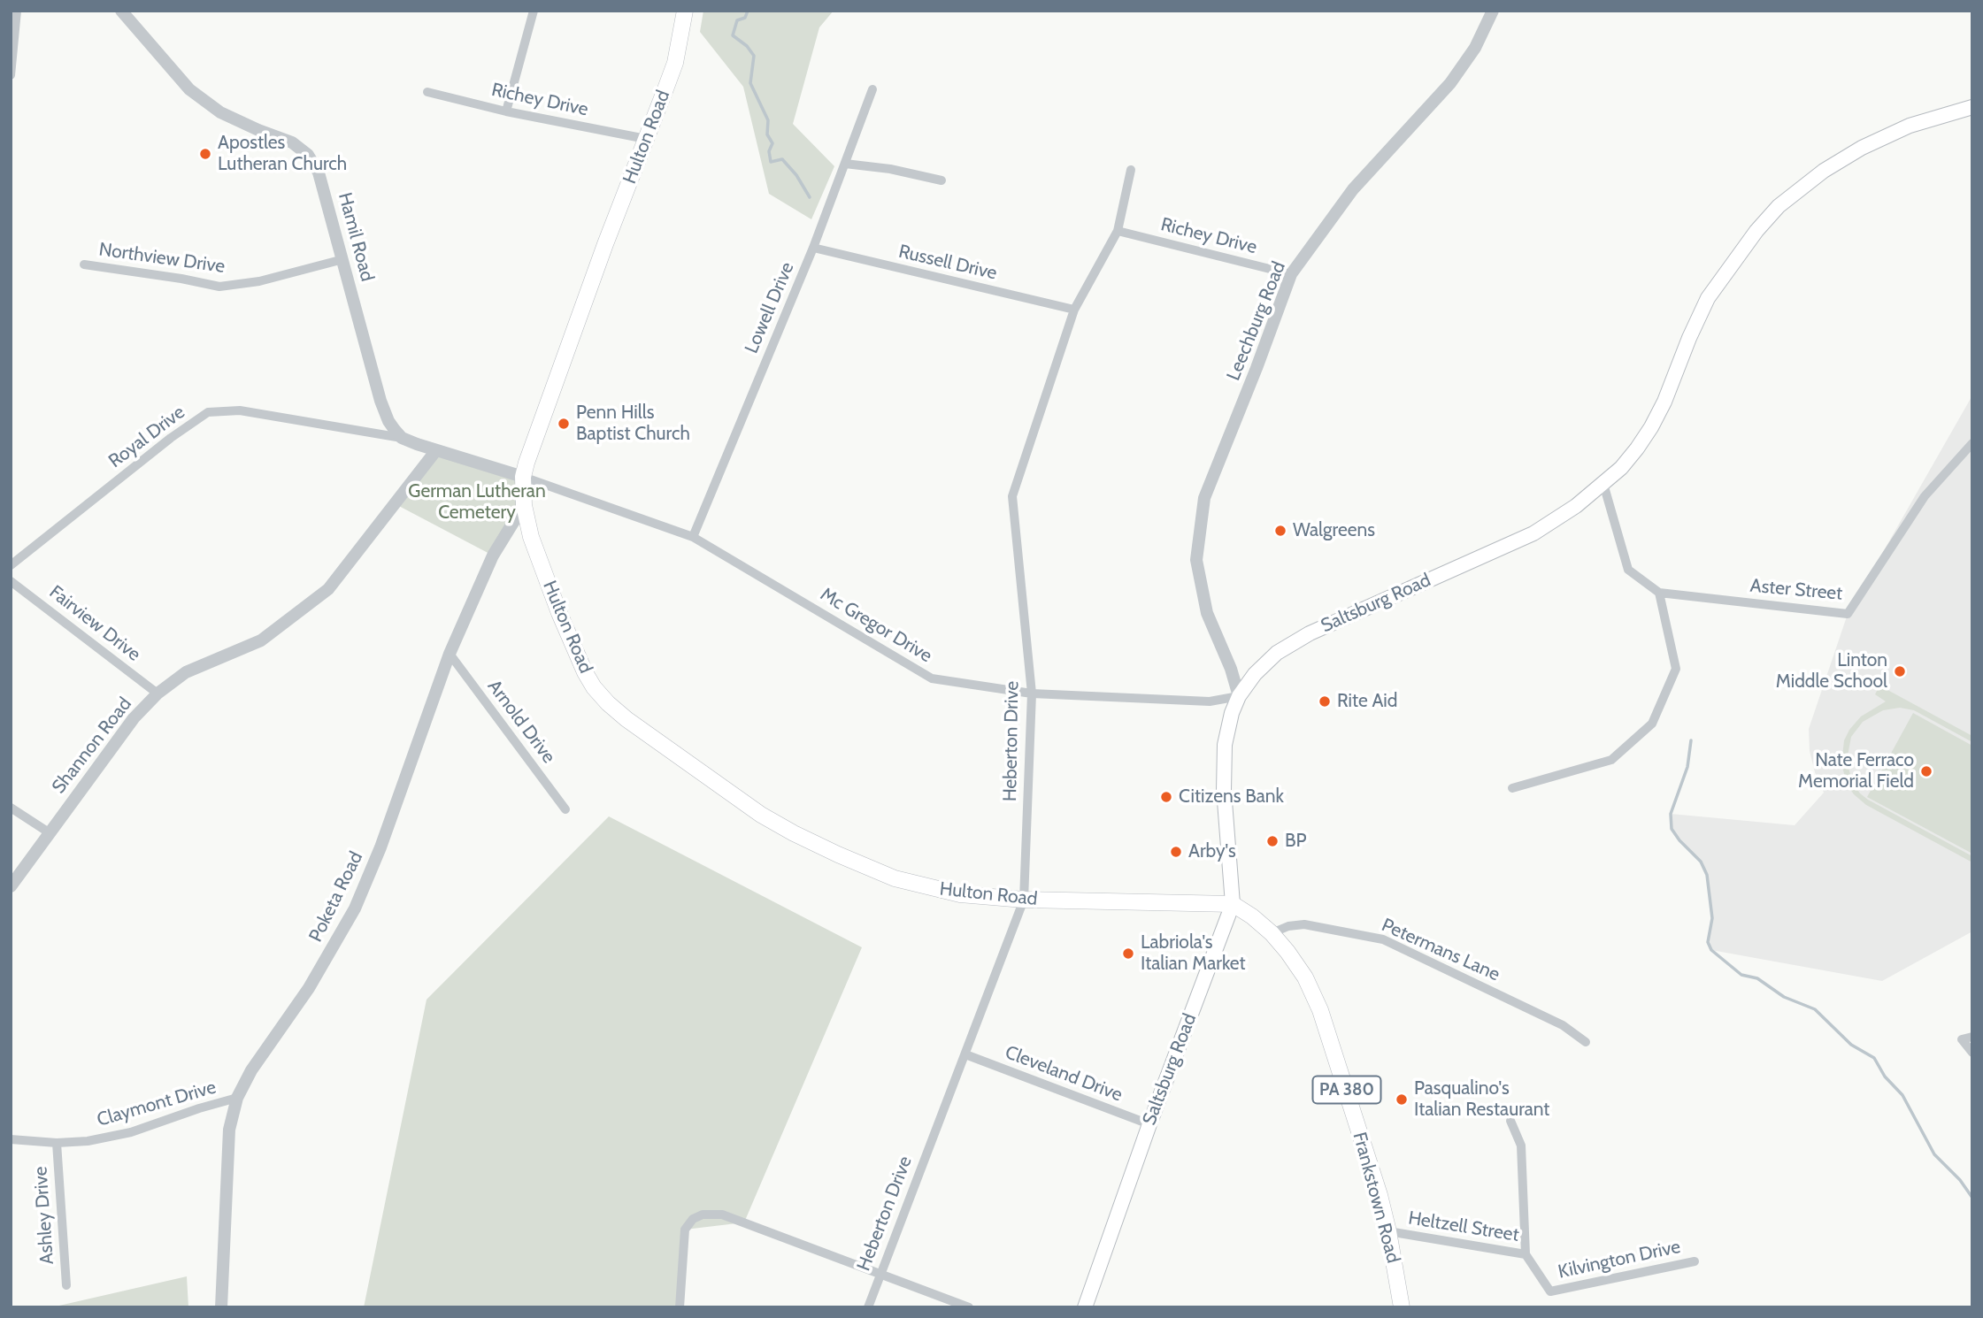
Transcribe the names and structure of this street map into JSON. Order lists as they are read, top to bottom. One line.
{"streets":{"main road":["Hulton Road","Saltsburg Road","PA 380","Frankstown Road"],"street":["Richey Drive","Hamil Road","Northview Drive","Russell Drive","Lowell Drive","Leechburg Road","Royal Drive","Aster Street","Fairview Drive","Mc Gregor Drive","Arnold Drive","Heberton Drive","Shannon Road","Poketa Road","Petermans Lane","Cleveland Drive","Claymont Drive","Ashley Drive","Heltzell Street","Kilvington Drive"]},"crossings":[["Richey Drive","Hulton Road"],["Richey Drive","Leechburg Road"],["Richey Drive","Heberton Drive"],["Hulton Road","Saltsburg Road"],["Hulton Road","Mc Gregor Drive"],["Hulton Road","Heberton Drive"],["Hulton Road","Poketa Road"],["Hulton Road","Frankstown Road"],["Hamil Road","Northview Drive"],["Hamil Road","Royal Drive"],["Russell Drive","Lowell Drive"],["Russell Drive","Heberton Drive"],["Lowell Drive","Mc Gregor Drive"],["Leechburg Road","Saltsburg Road"],["Leechburg Road","Mc Gregor Drive"],["Saltsburg Road","Mc Gregor Drive"],["Saltsburg Road","Cleveland Drive"],["Saltsburg Road","Frankstown Road"],["Fairview Drive","Shannon Road"],["Mc Gregor Drive","Heberton Drive"],["Arnold Drive","Poketa Road"],["Heberton Drive","Cleveland Drive"],["Poketa Road","Claymont Drive"],["Petermans Lane","Frankstown Road"],["Claymont Drive","Ashley Drive"],["Frankstown Road","Heltzell Street"],["Heltzell Street","Kilvington Drive"]],"parks":["German Lutheran Cemetery"],"places":["Apostles Lutheran Church","Penn Hills Baptist Church","Walgreens","Linton Middle School","Rite Aid","Nate Ferraco Memorial Field","Citizens Bank","BP","Arby's","Labriola's Italian Market","Pasqualino's Italian Restaurant"]}
